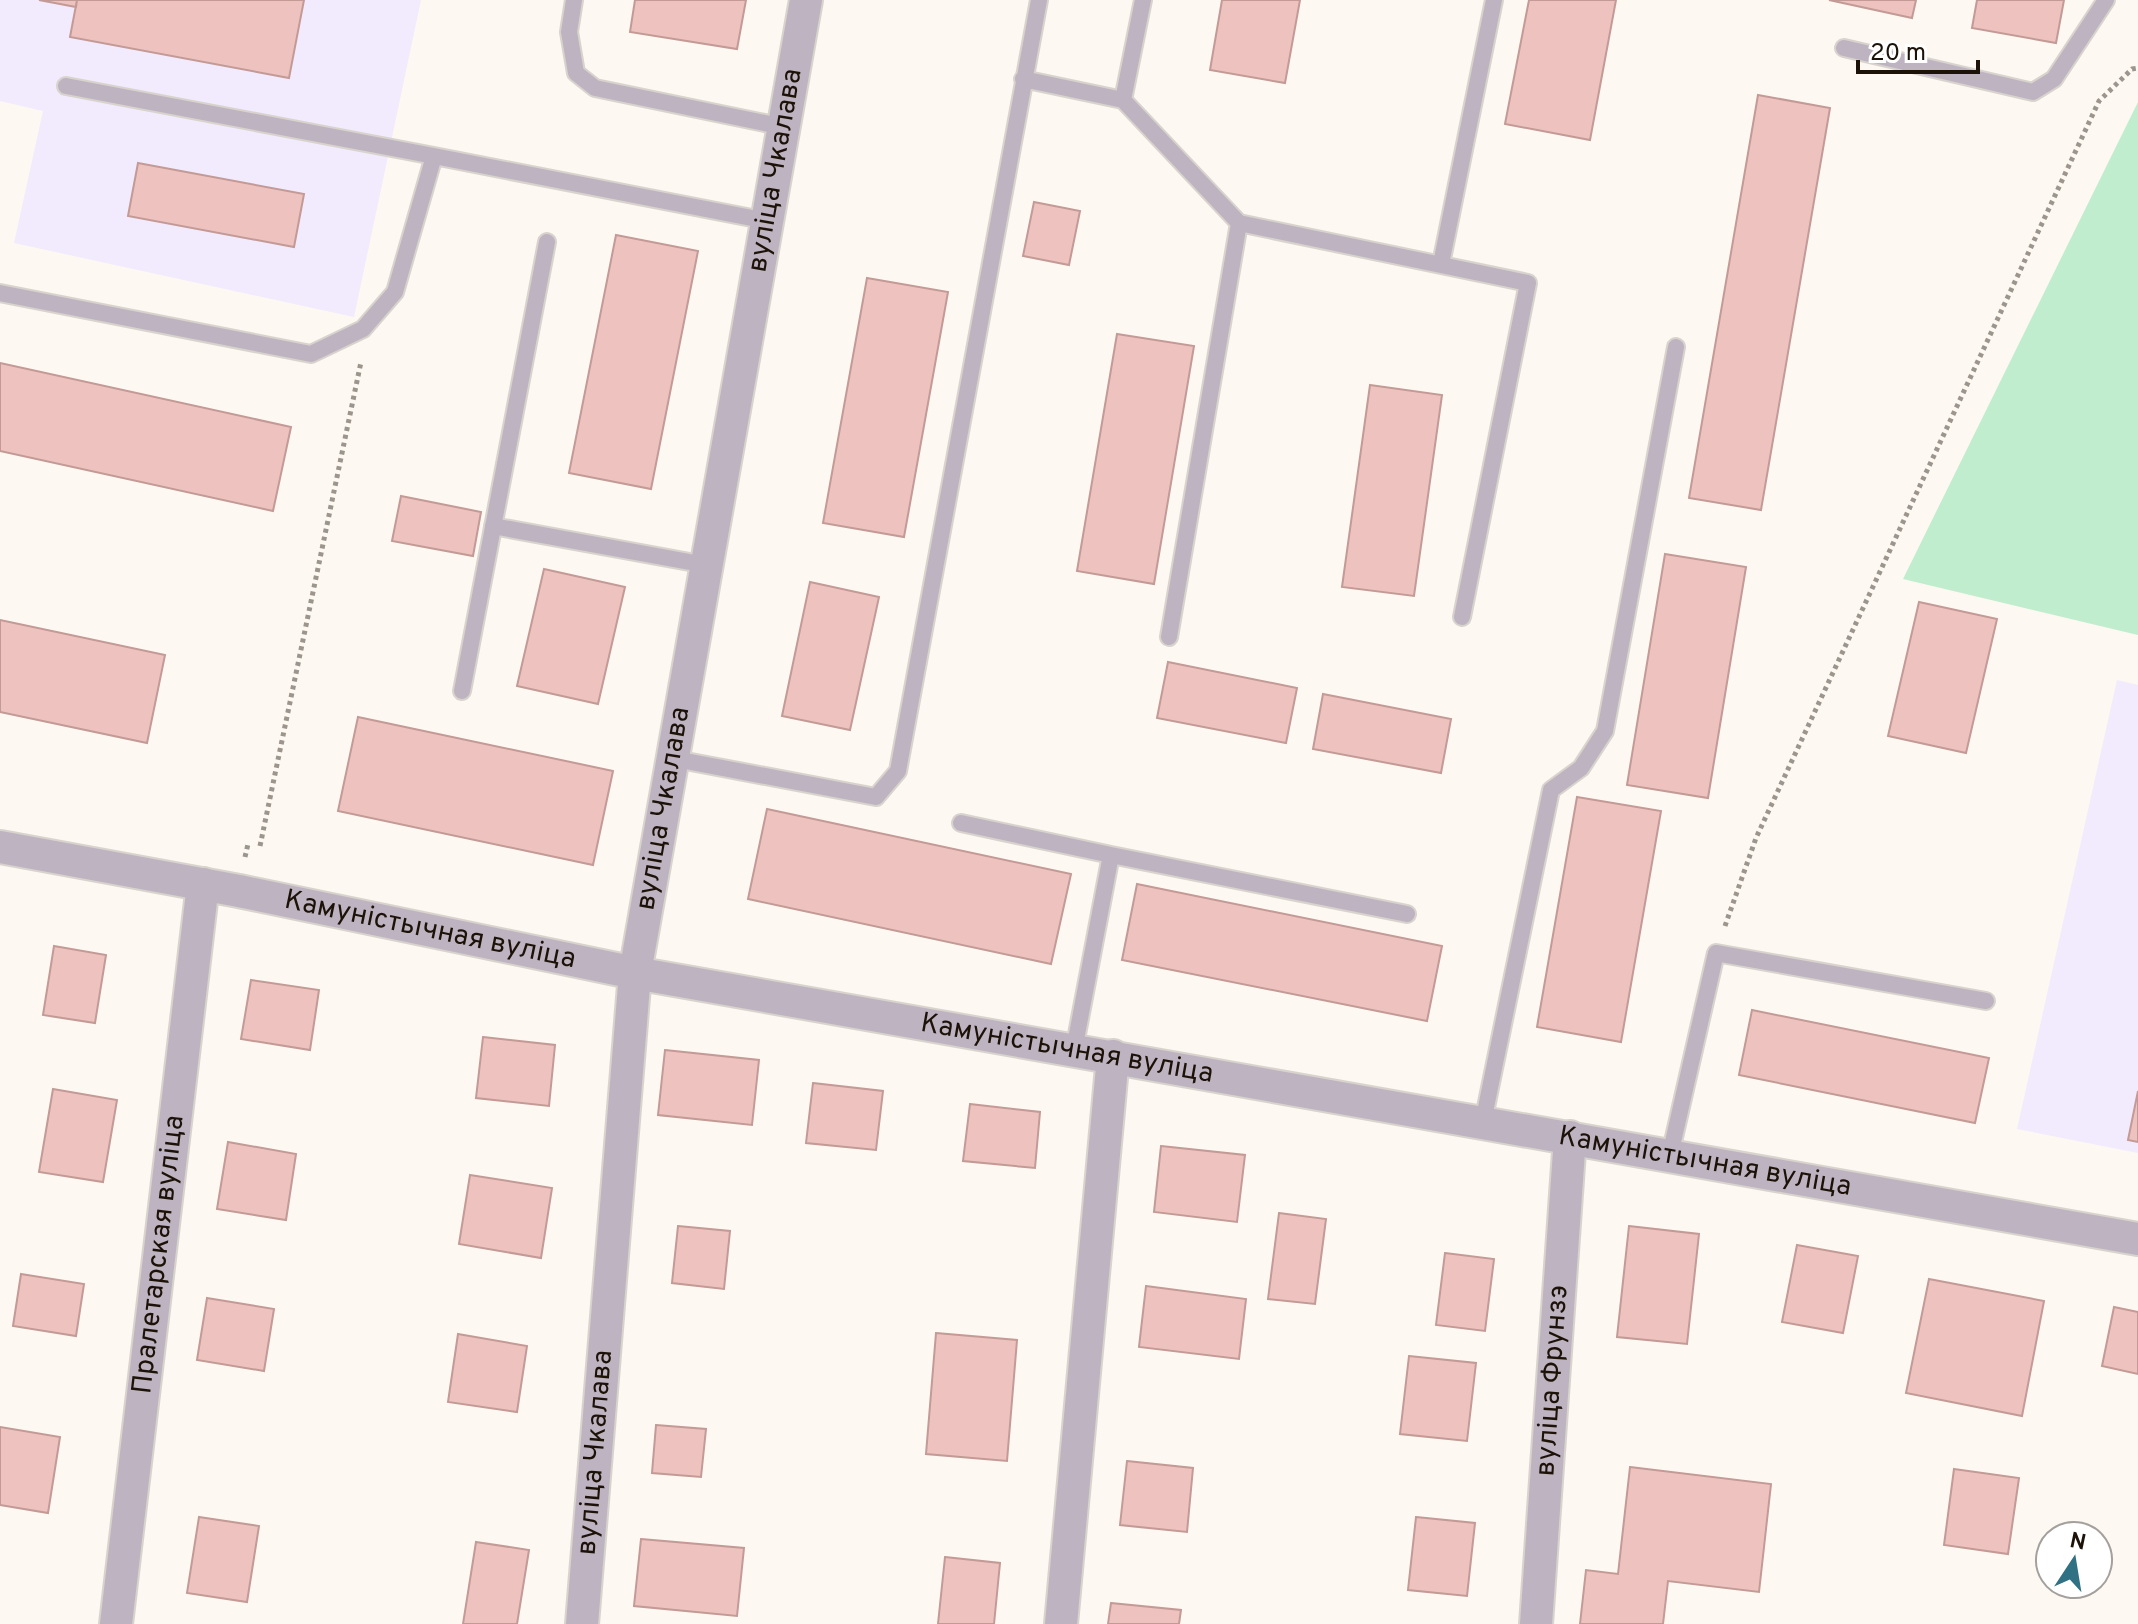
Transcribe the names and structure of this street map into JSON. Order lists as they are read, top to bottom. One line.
{"streets":{"street":["вуліца Чкалава","Камуністычная вуліца","Пралетарская вуліца","вуліца Фрунзэ"]},"crossings":[["вуліца Чкалава","Камуністычная вуліца"],["Камуністычная вуліца","Пралетарская вуліца"],["Камуністычная вуліца","вуліца Фрунзэ"]],"scale_bar":"20 m","north":"top"}
